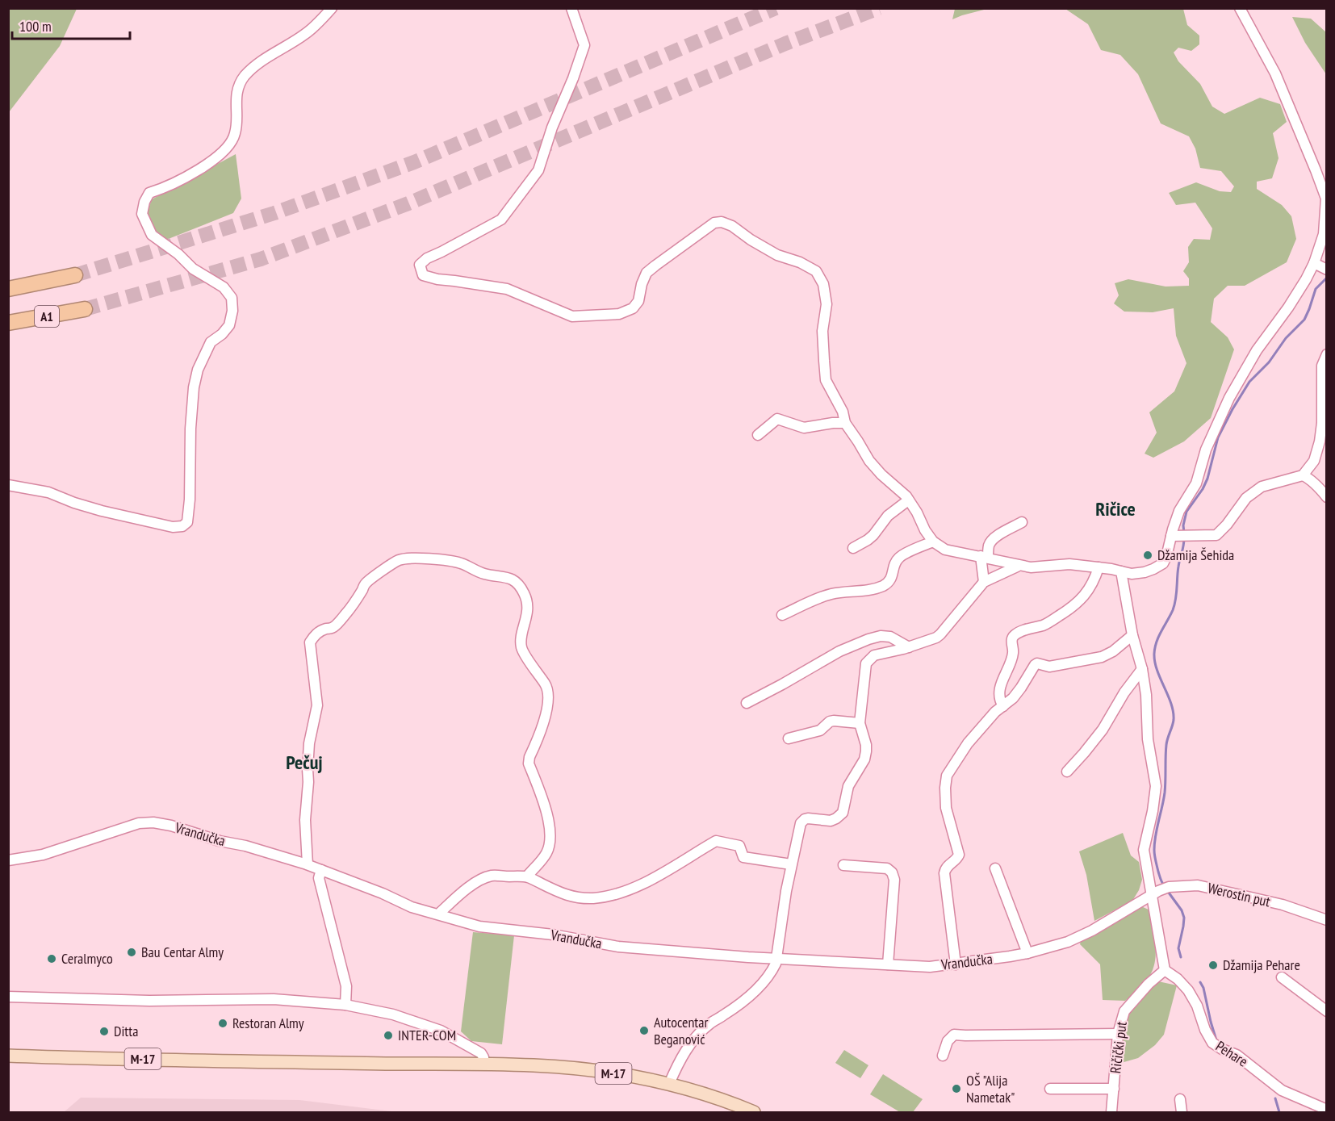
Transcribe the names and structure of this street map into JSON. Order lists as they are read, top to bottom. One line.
{"streets":{"highway":["A1"],"main road":["M-17"],"street":["Vrandučka","Werostin put","Ričički put","Pehare"]},"crossings":[["Vrandučka","Werostin put"],["Ričički put","Pehare"]],"districts":["Ričice","Pečuj"],"places":["Džamija Šehida","Bau Centar Almy","Ceralmyco","Džamija Pehare","Restoran Almy","Autocentar Beganović","Ditta","INTER-COM","OŠ \"Alija Nametak\""],"scale_bar":"100 m"}
